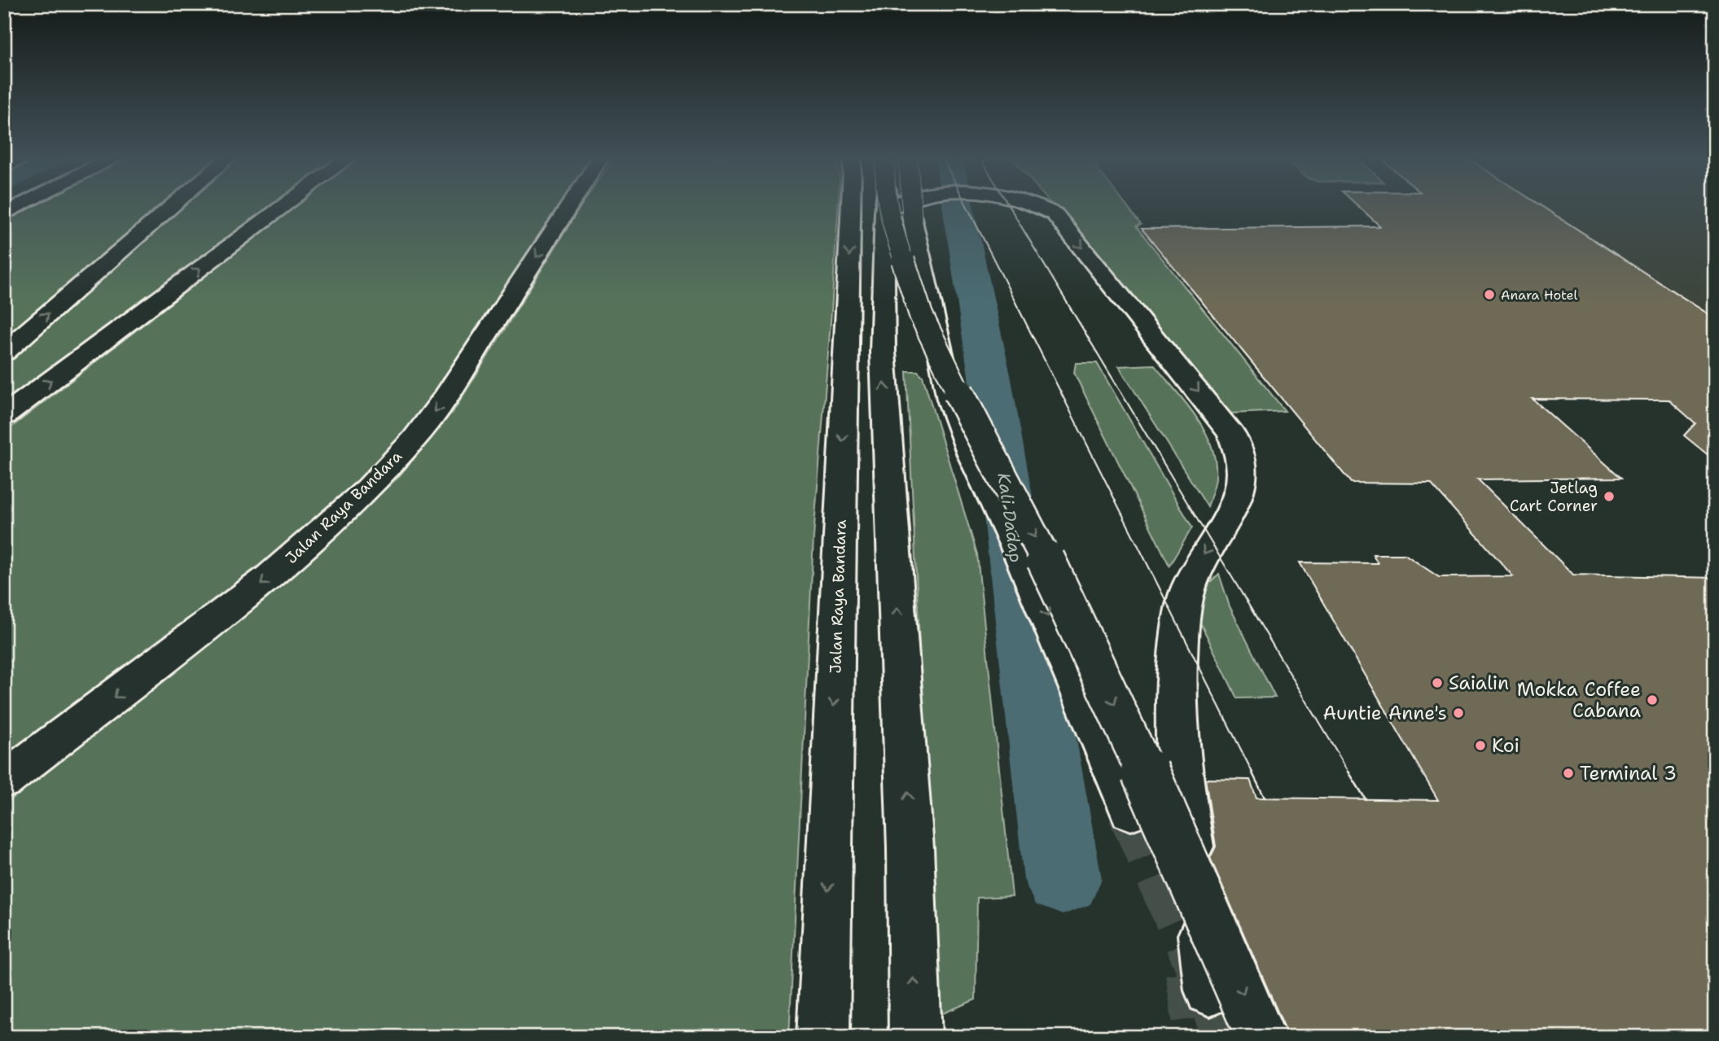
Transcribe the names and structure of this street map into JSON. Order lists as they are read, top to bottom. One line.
{"streets":{"street":["Jalan Raya Bandara"]},"water":["Kali Dadap"],"places":["Anara Hotel","Jetlag Cart Corner","Saialin","Mokka Coffee Cabana","Auntie Anne's","Koi","Terminal 3"]}
